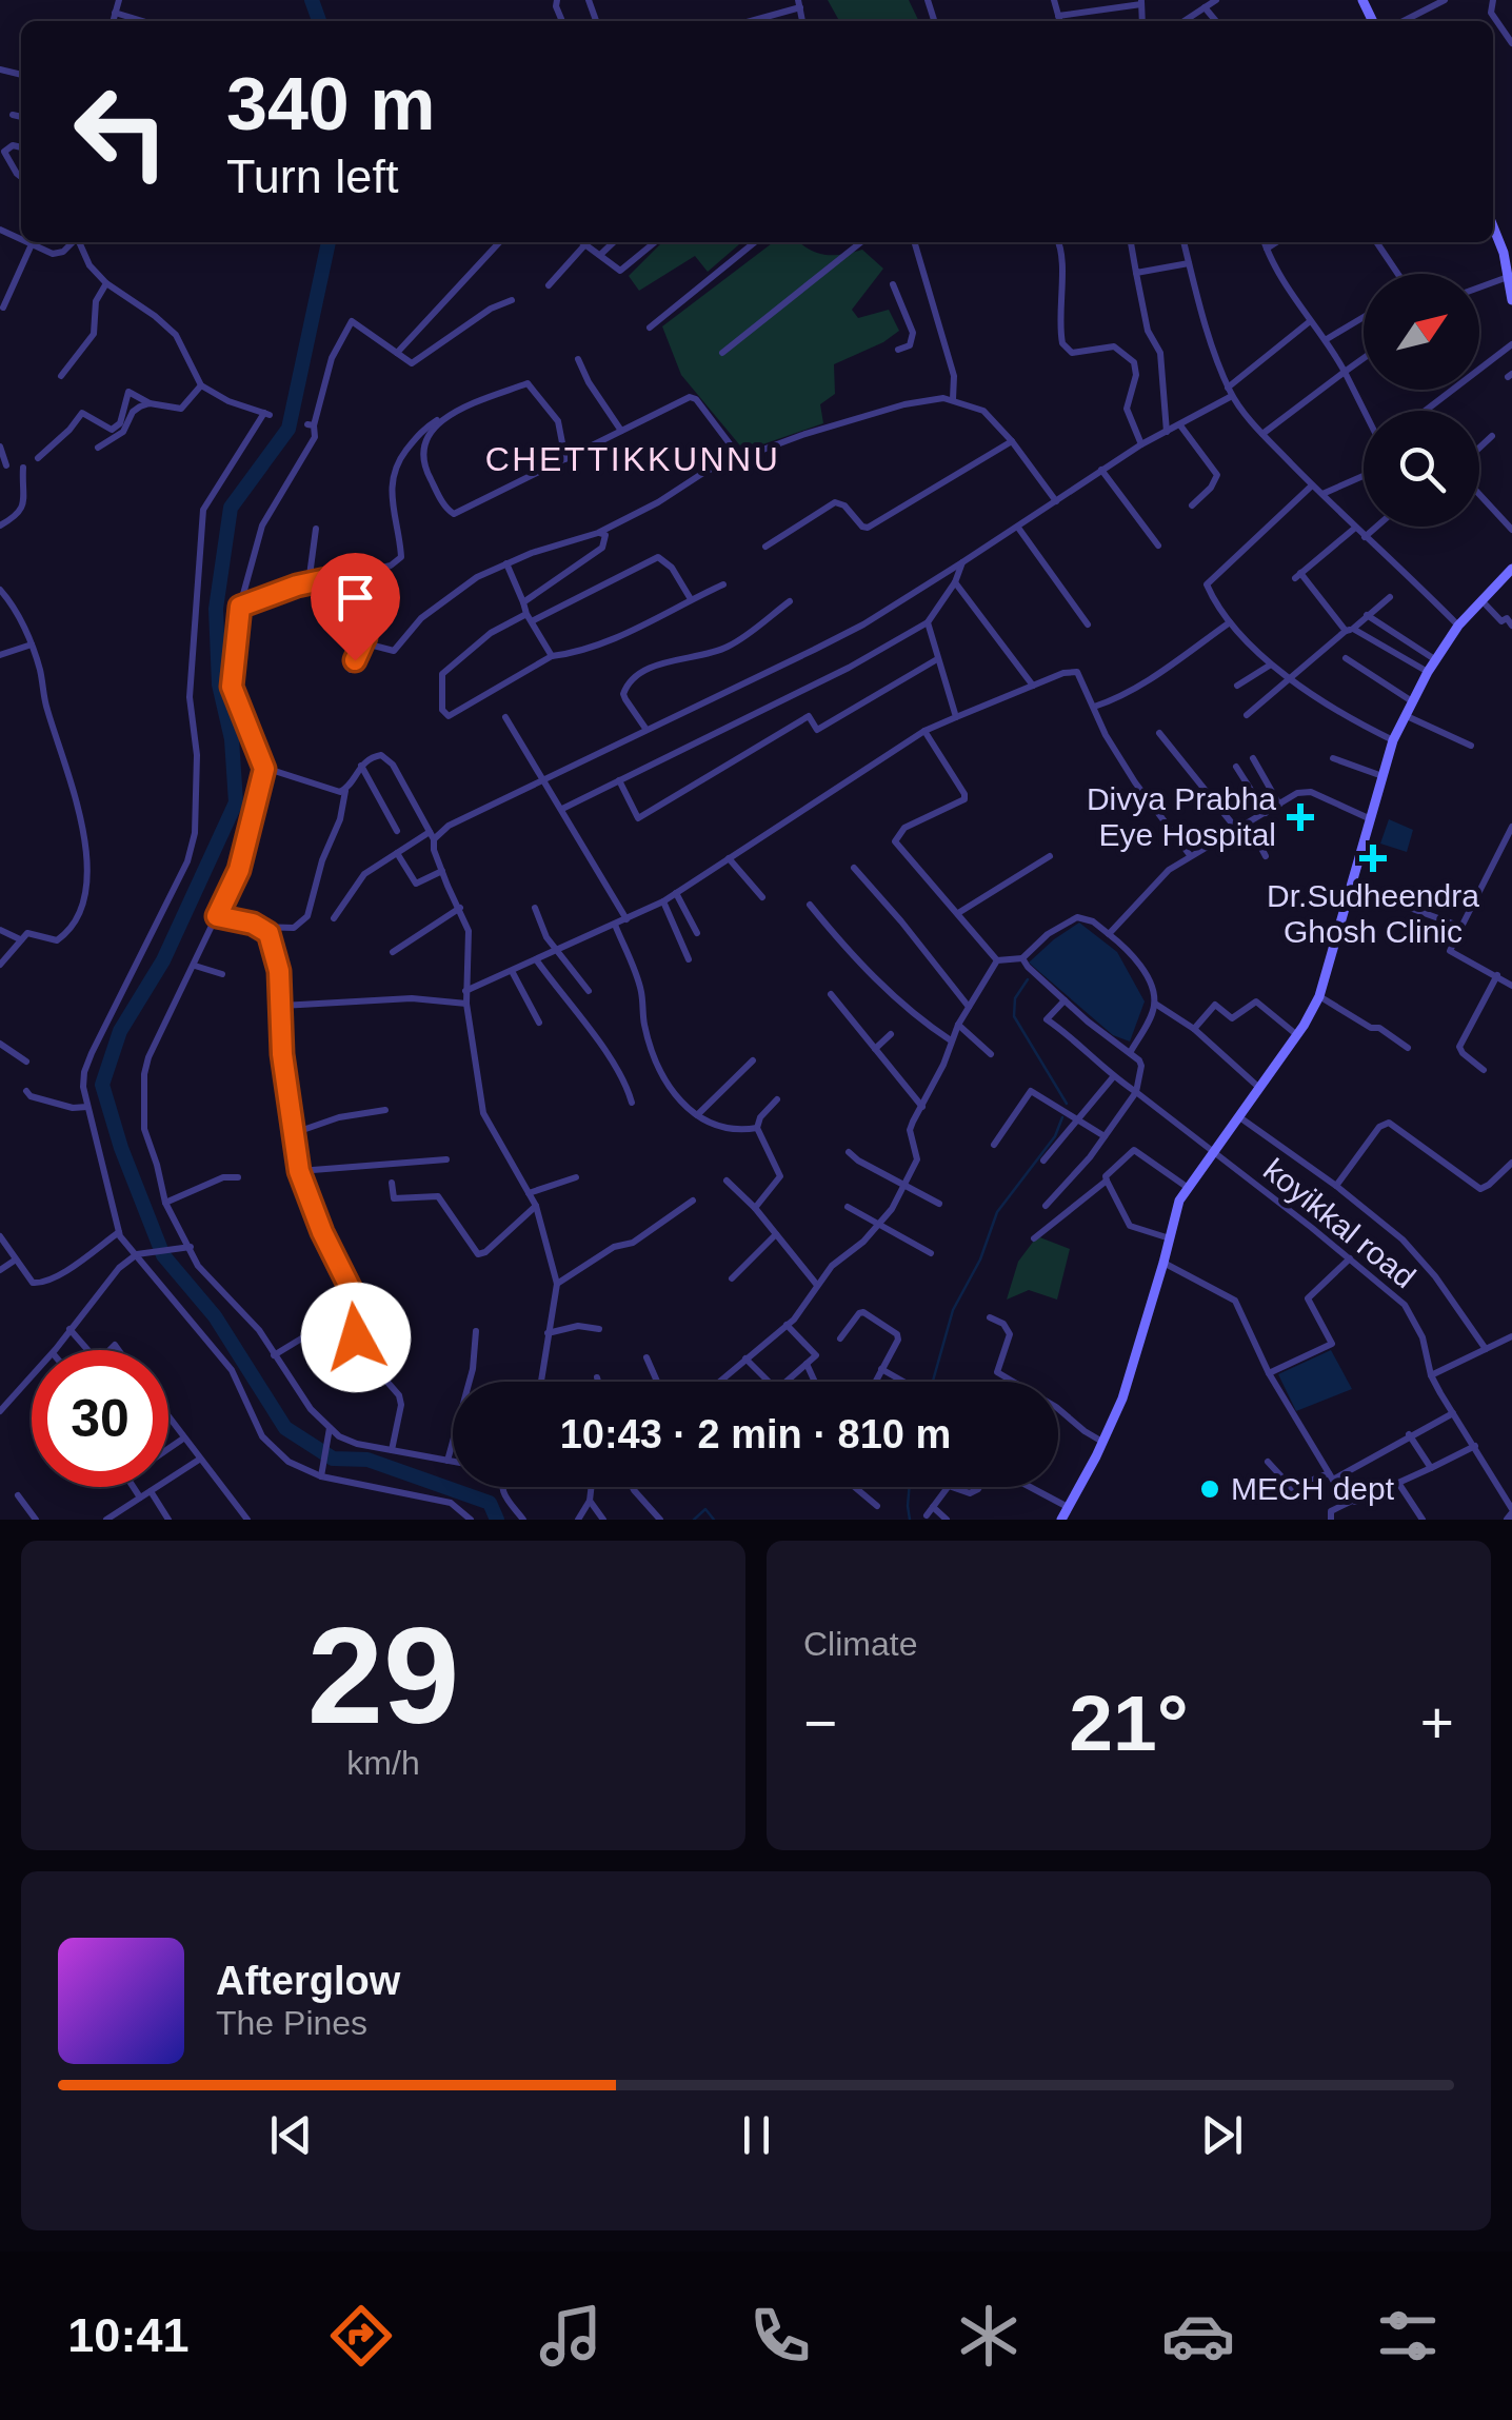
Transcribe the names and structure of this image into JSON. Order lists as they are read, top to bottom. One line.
{"streets":{"street":["koyikkal road"]},"districts":["CHETTIKKUNNU"],"places":{"health":["Divya Prabha Eye Hospital","Dr.Sudheendra Ghosh Clinic"],"other":["MECH dept"]},"north":"top right","page":{"turn":["340 m","Turn left"],"limit":"30","trip":"10:43 · 2 min · 810 m","tile":[["29","km/h"],"Climate"],"heat":["−","21°","+"],"song":["Afterglow","The Pines"],"tabs":"10:41"}}
